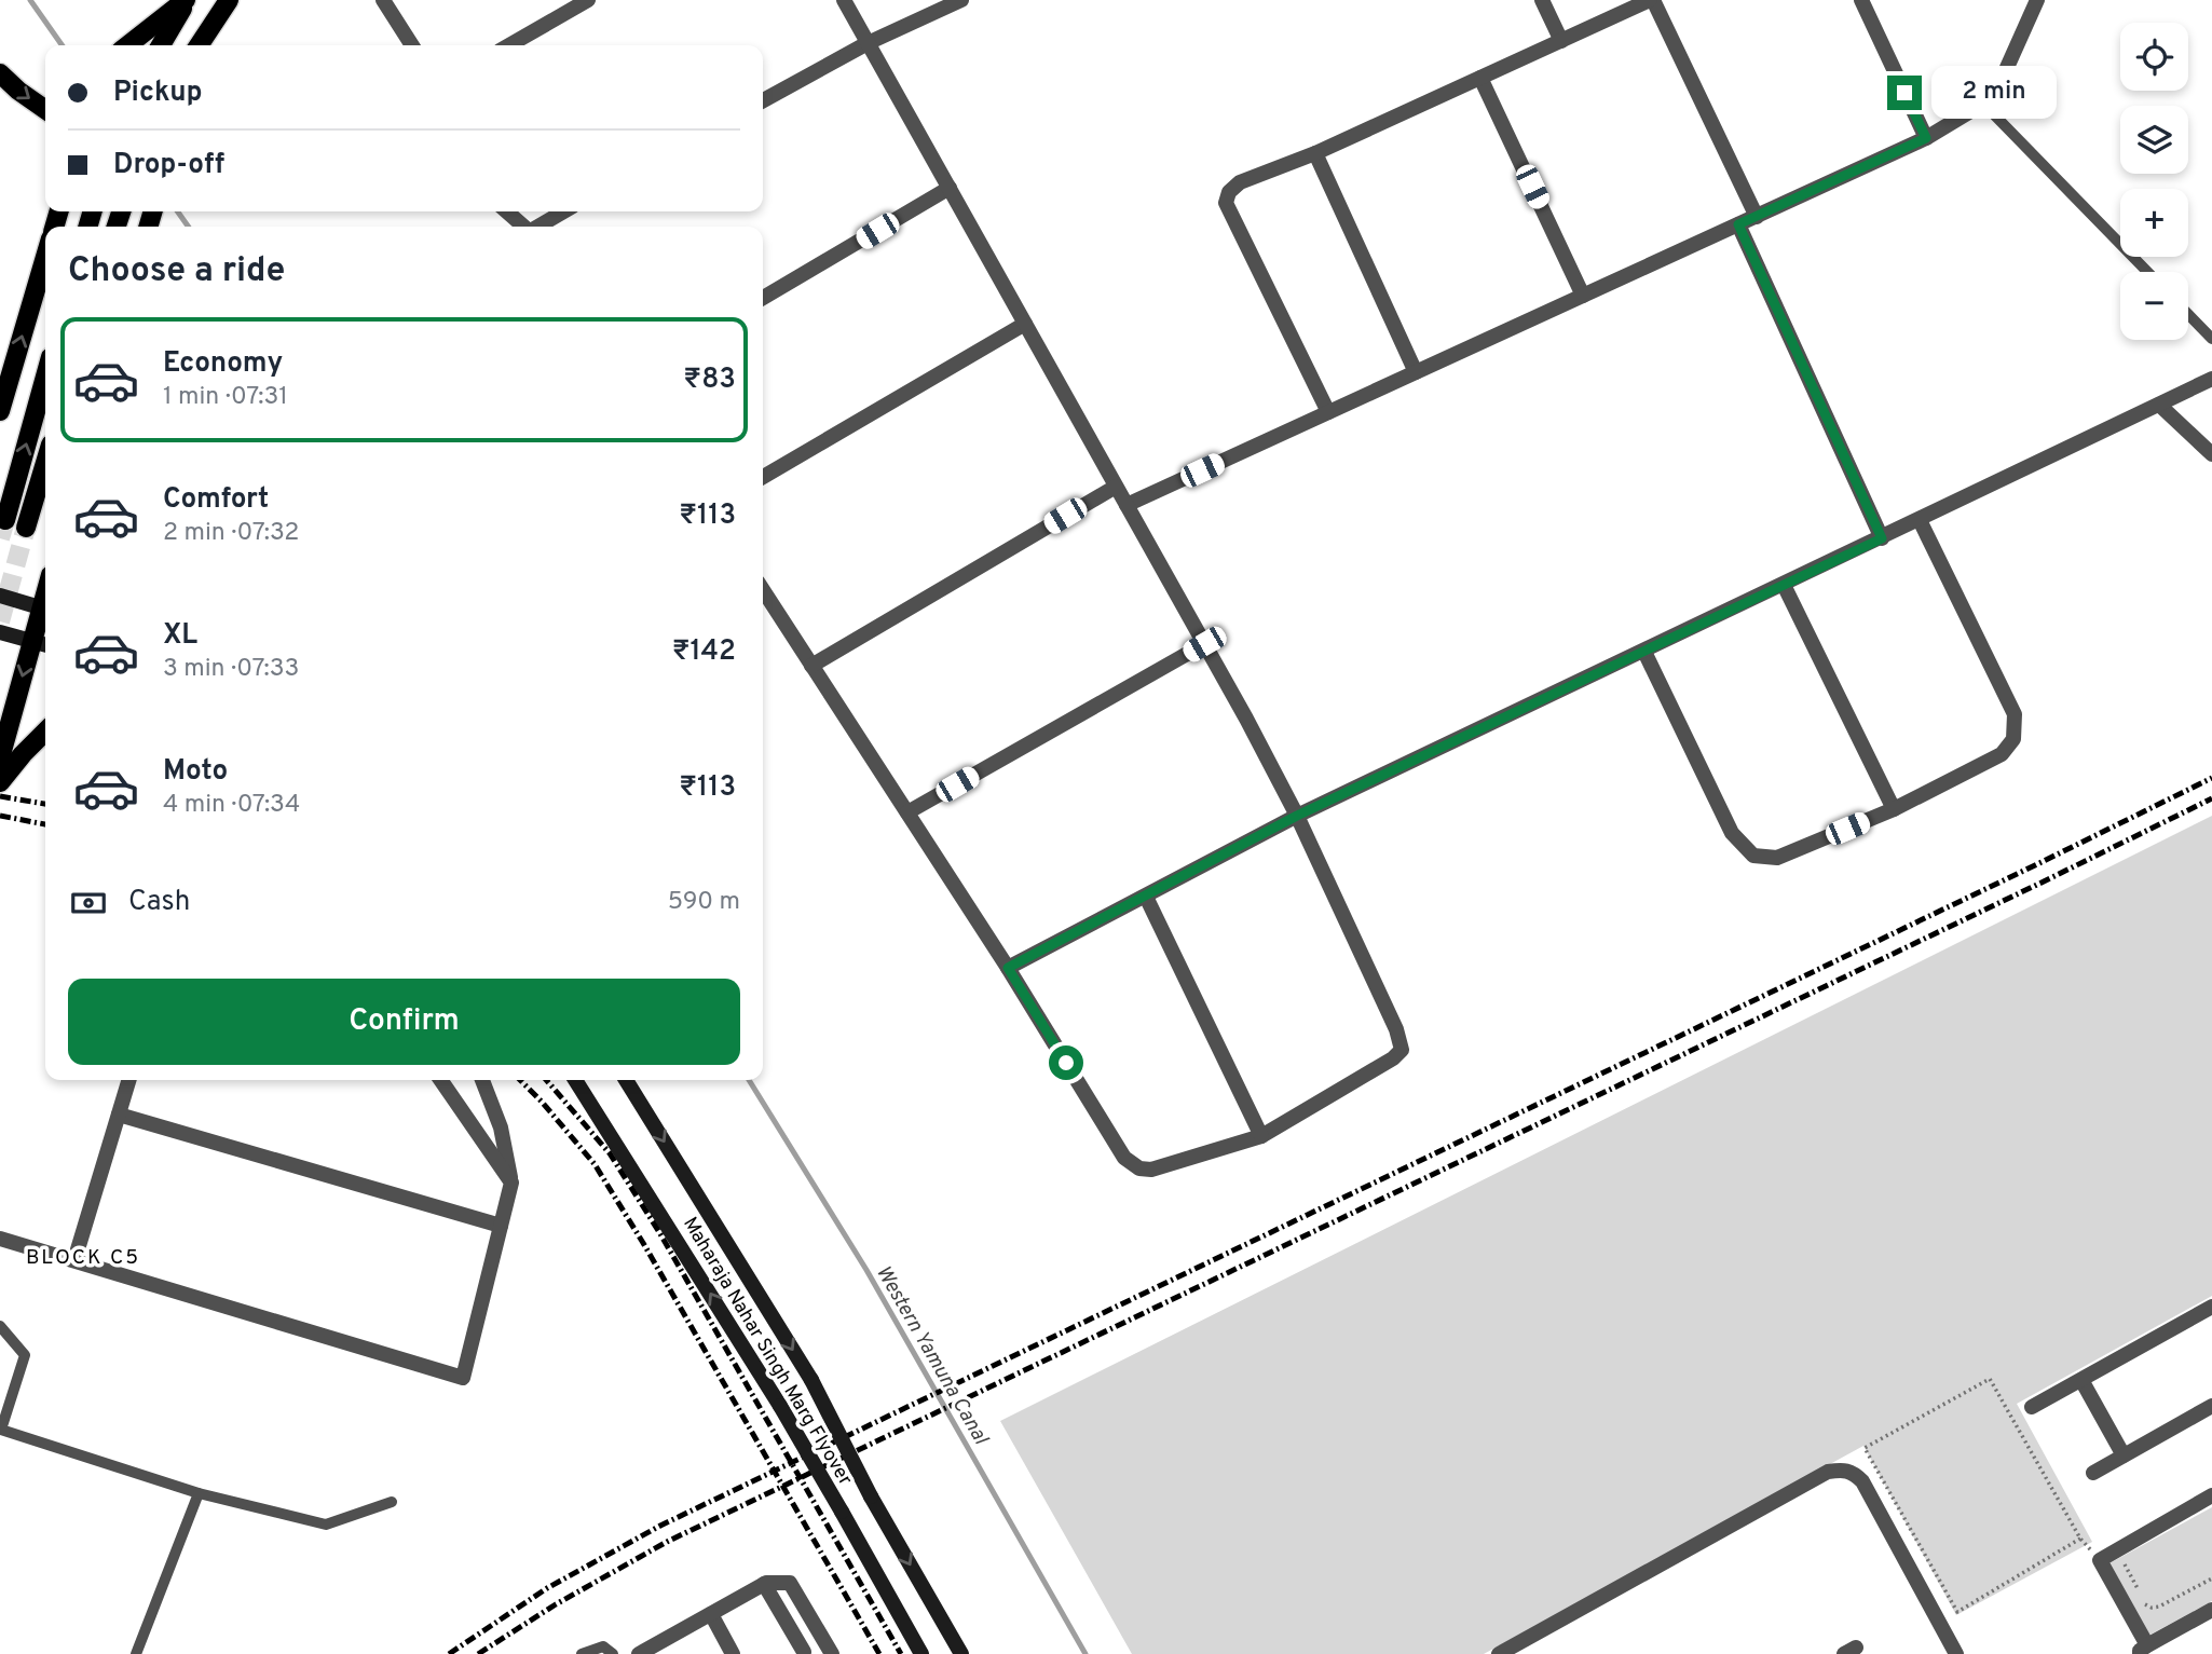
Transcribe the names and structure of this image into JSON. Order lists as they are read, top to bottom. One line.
{"streets":{"main road":["Maharaja Nahar Singh Marg Flyover"]},"districts":["BLOCK C5"],"water":["Western Yamuna Canal"],"page":{"map_buttons":["+","−"],"banner":["Pickup","Drop-off"],"bubble":"2 min","heading":"Choose a ride","list":[{"name":"Economy","note":"1 min · 07:31","value":"₹83"},{"name":"Comfort","note":"2 min · 07:32","value":"₹113"},{"name":"XL","note":"3 min · 07:33","value":"₹142"},{"name":"Moto","note":"4 min · 07:34","value":"₹113"}],"pay":["Cash","590 m"],"buttons":"Confirm"}}
